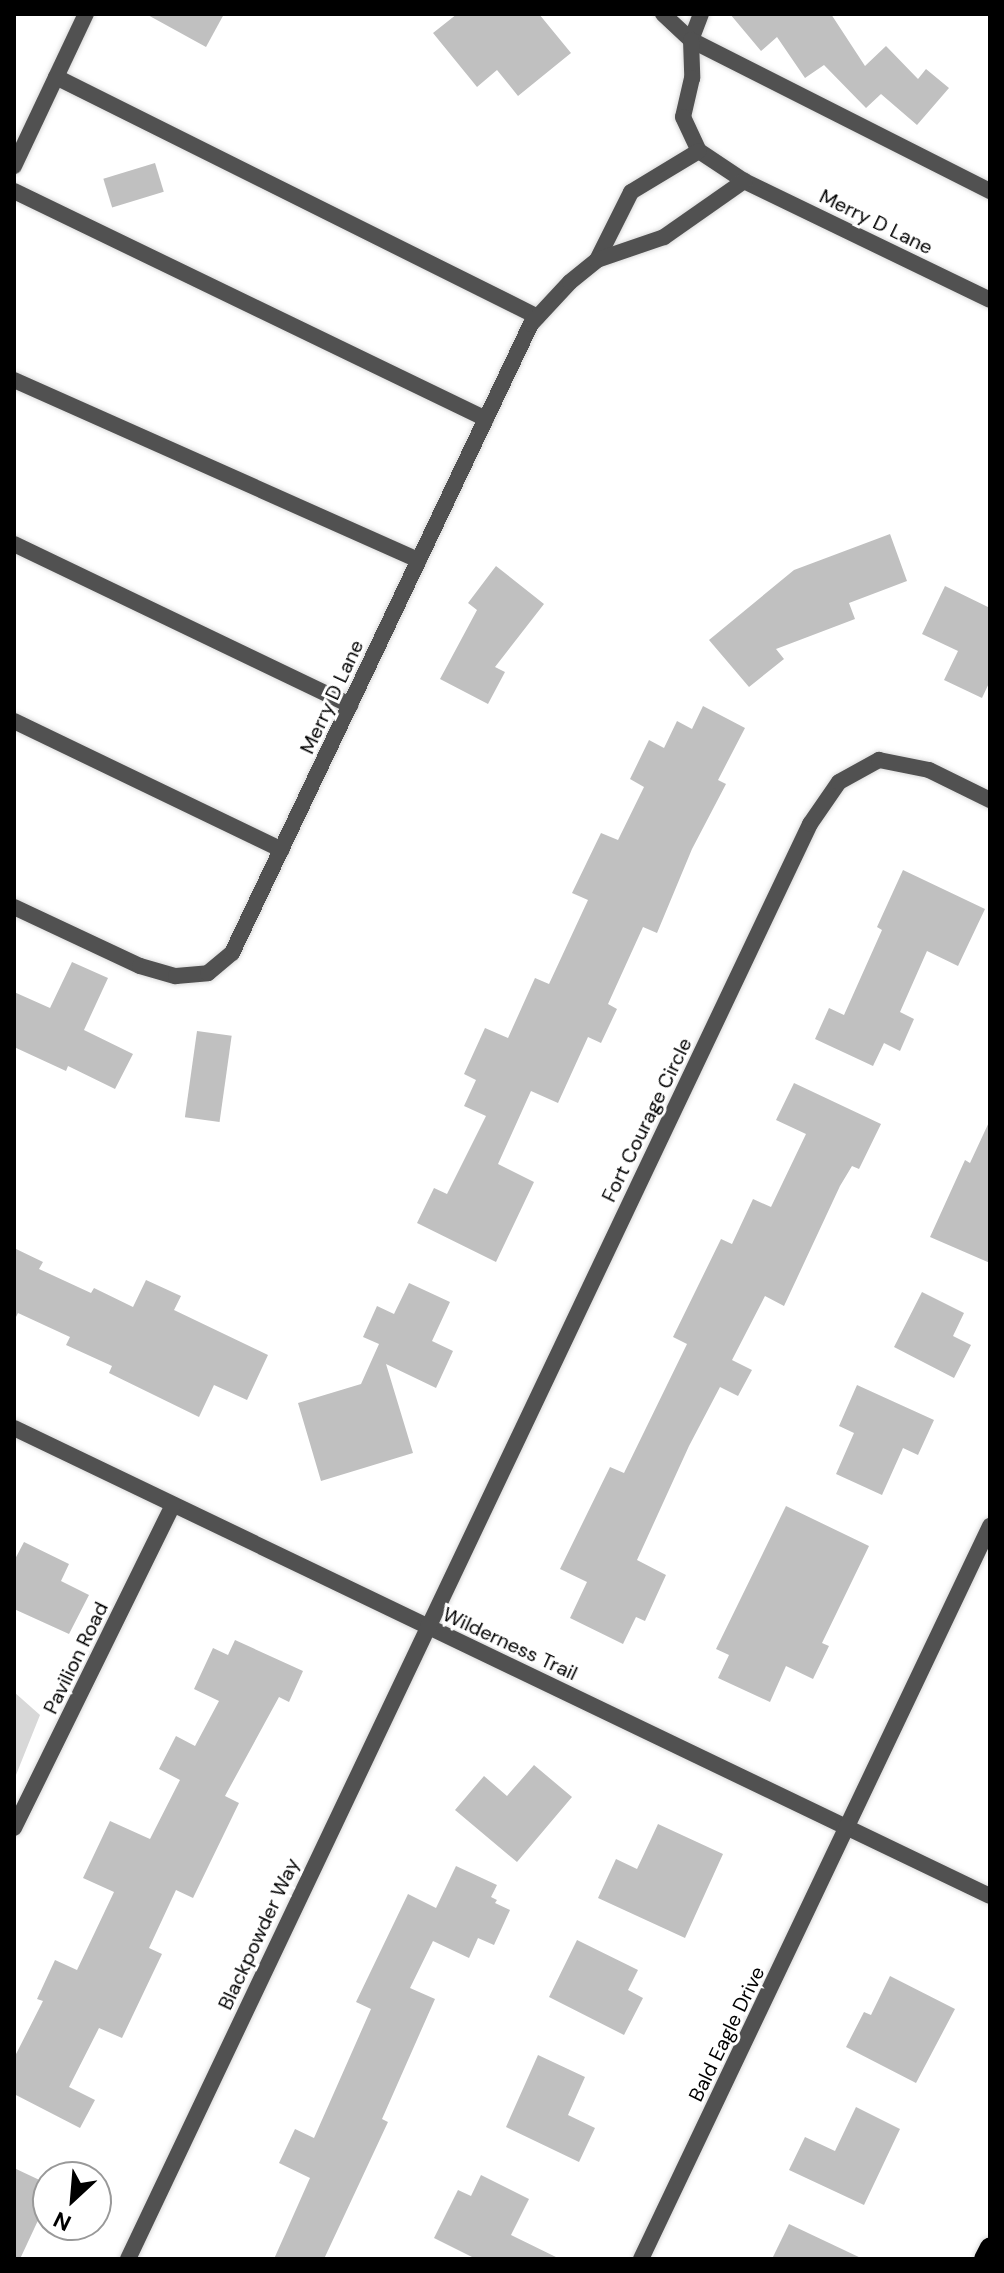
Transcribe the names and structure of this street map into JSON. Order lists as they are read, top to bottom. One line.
{"streets":{"street":["Merry D Lane","Fort Courage Circle","Wilderness Trail","Pavilion Road","Blackpowder Way","Bald Eagle Drive"]},"crossings":[["Fort Courage Circle","Wilderness Trail"],["Fort Courage Circle","Blackpowder Way"],["Wilderness Trail","Pavilion Road"],["Wilderness Trail","Blackpowder Way"],["Wilderness Trail","Bald Eagle Drive"]],"north":"bottom left"}
